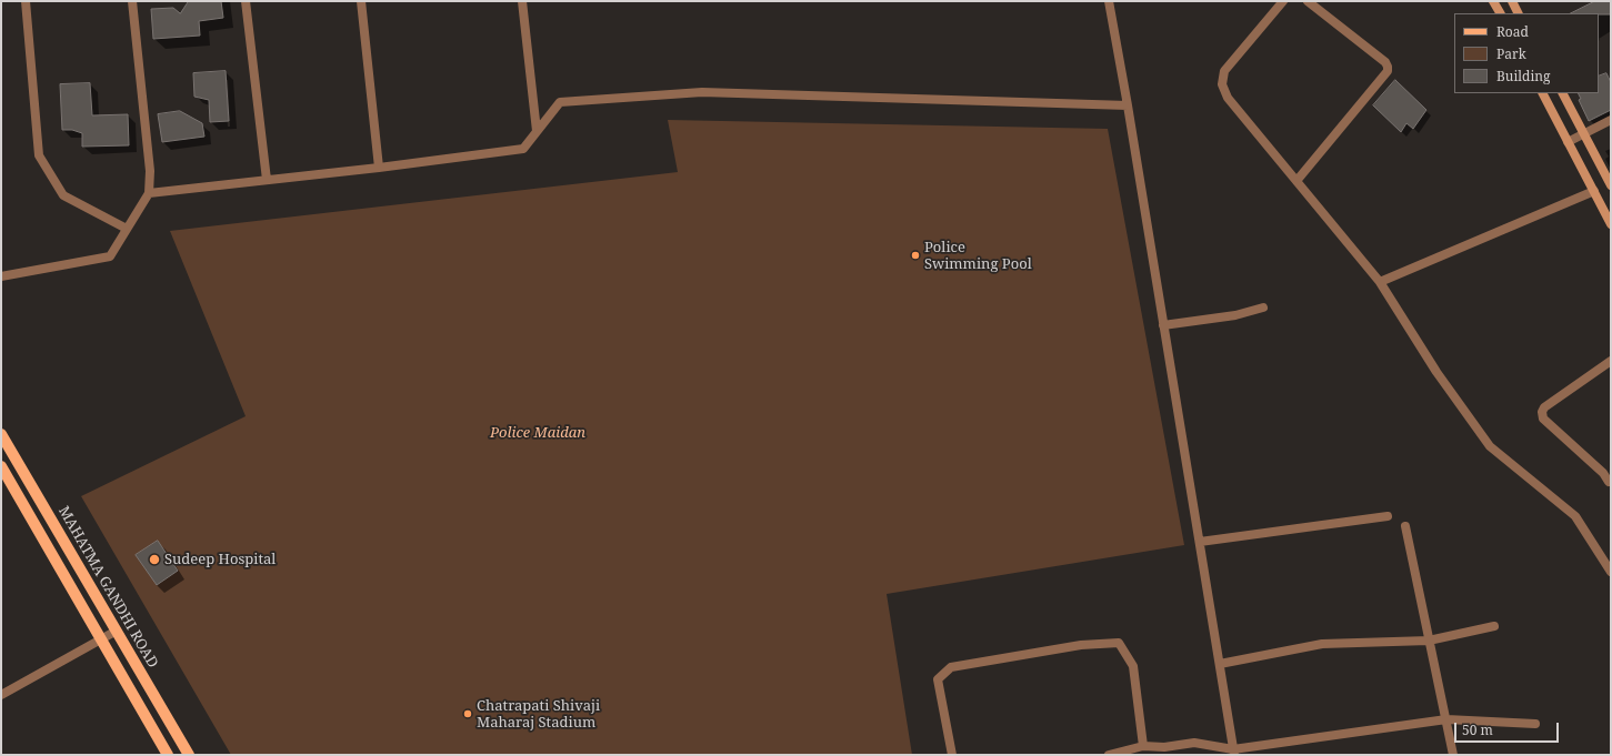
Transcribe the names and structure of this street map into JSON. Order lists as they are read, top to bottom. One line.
{"streets":{"main road":["MAHATMA GANDHI ROAD"]},"parks":["Police Maidan"],"places":["Police Swimming Pool","Sudeep Hospital","Chatrapati Shivaji Maharaj Stadium"],"legend":["Road","Park","Building"],"scale_bar":"50 m"}
